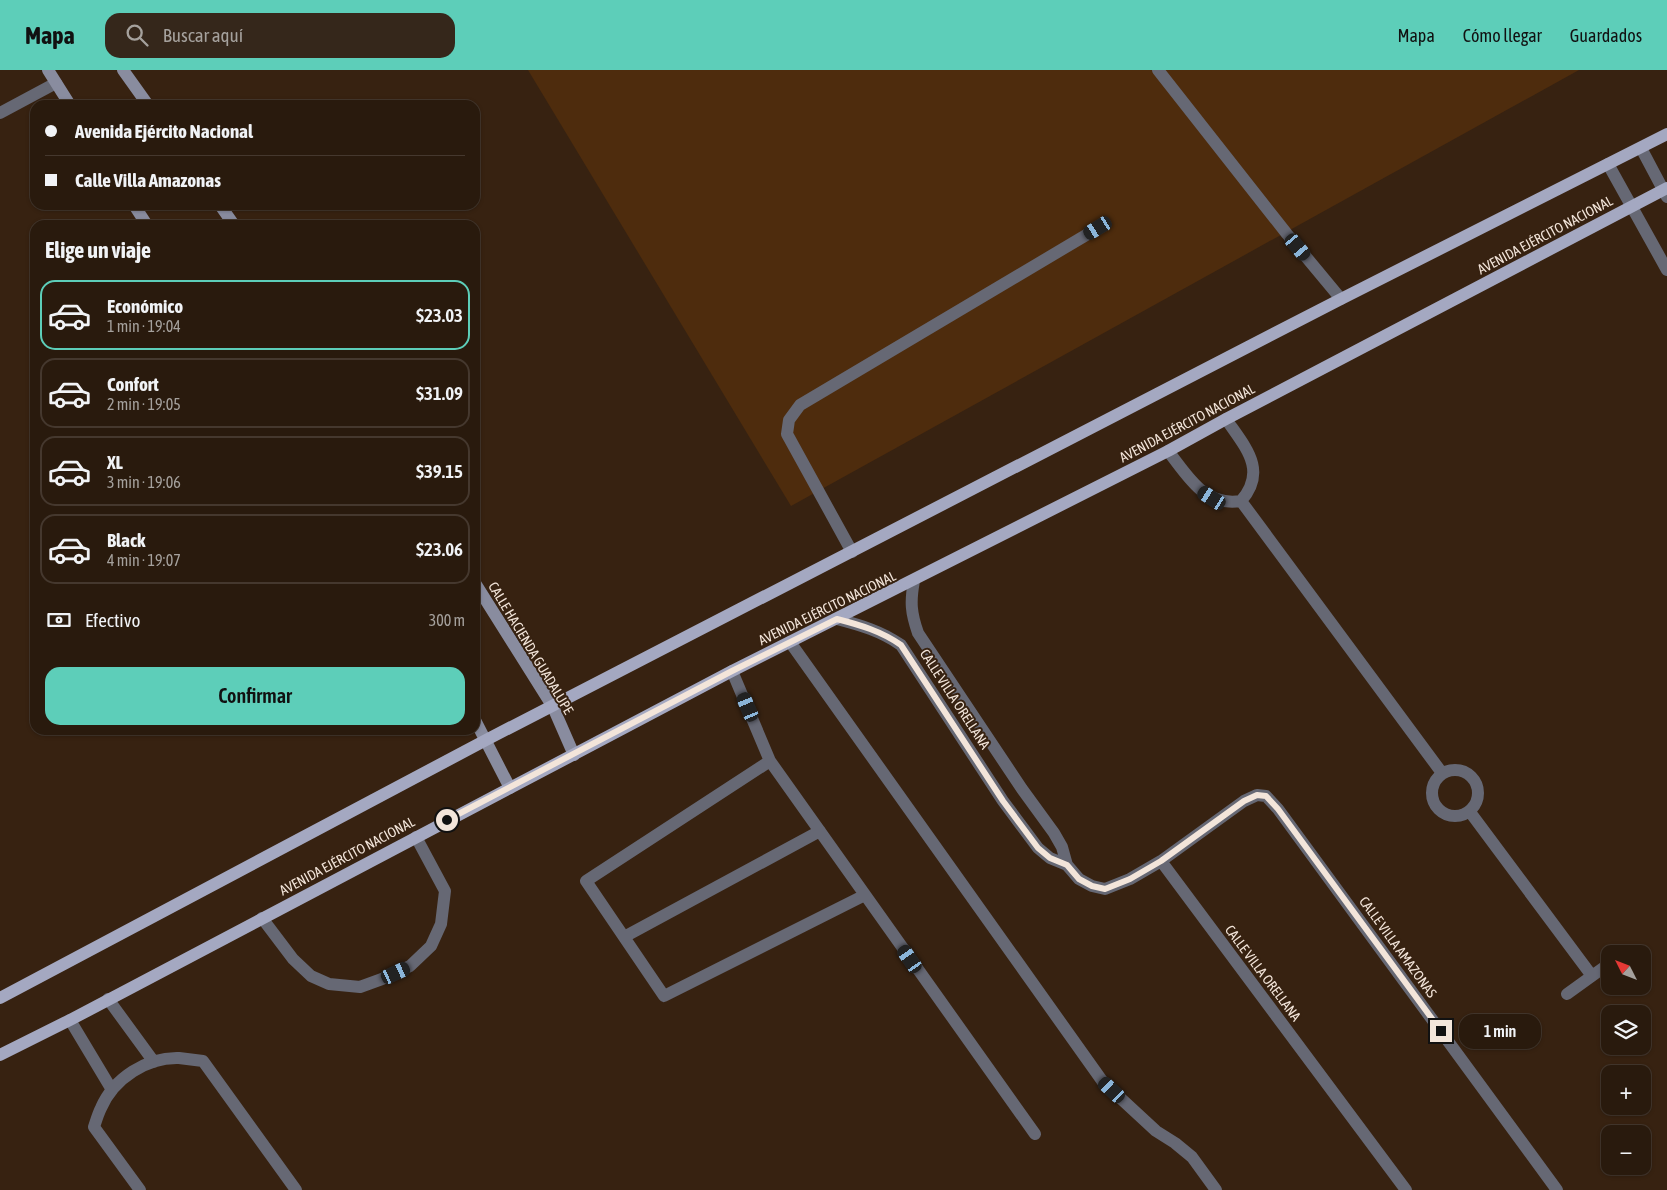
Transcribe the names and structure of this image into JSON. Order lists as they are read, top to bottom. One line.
{"streets":{"main road":["AVENIDA EJÉRCITO NACIONAL"],"street":["CALLE HACIENDA GUADALUPE","CALLE VILLA ORELLANA","CALLE VILLA AMAZONAS"]},"crossings":[["AVENIDA EJÉRCITO NACIONAL","CALLE HACIENDA GUADALUPE"],["AVENIDA EJÉRCITO NACIONAL","CALLE VILLA ORELLANA"],["CALLE VILLA ORELLANA","CALLE VILLA AMAZONAS"]],"north":"top left","page":{"header":"Mapa","search":"Buscar aquí","nav":["Mapa","Cómo llegar","Guardados"],"banner":["Avenida Ejército Nacional","Calle Villa Amazonas"],"heading":"Elige un viaje","list":[{"name":"Económico","note":"1 min · 19:04","value":"$23.03"},{"name":"Confort","note":"2 min · 19:05","value":"$31.09"},{"name":"XL","note":"3 min · 19:06","value":"$39.15"},{"name":"Black","note":"4 min · 19:07","value":"$23.06"}],"pay":["Efectivo","300 m"],"buttons":"Confirmar","map_buttons":["+","−"],"bubble":"1 min"}}
